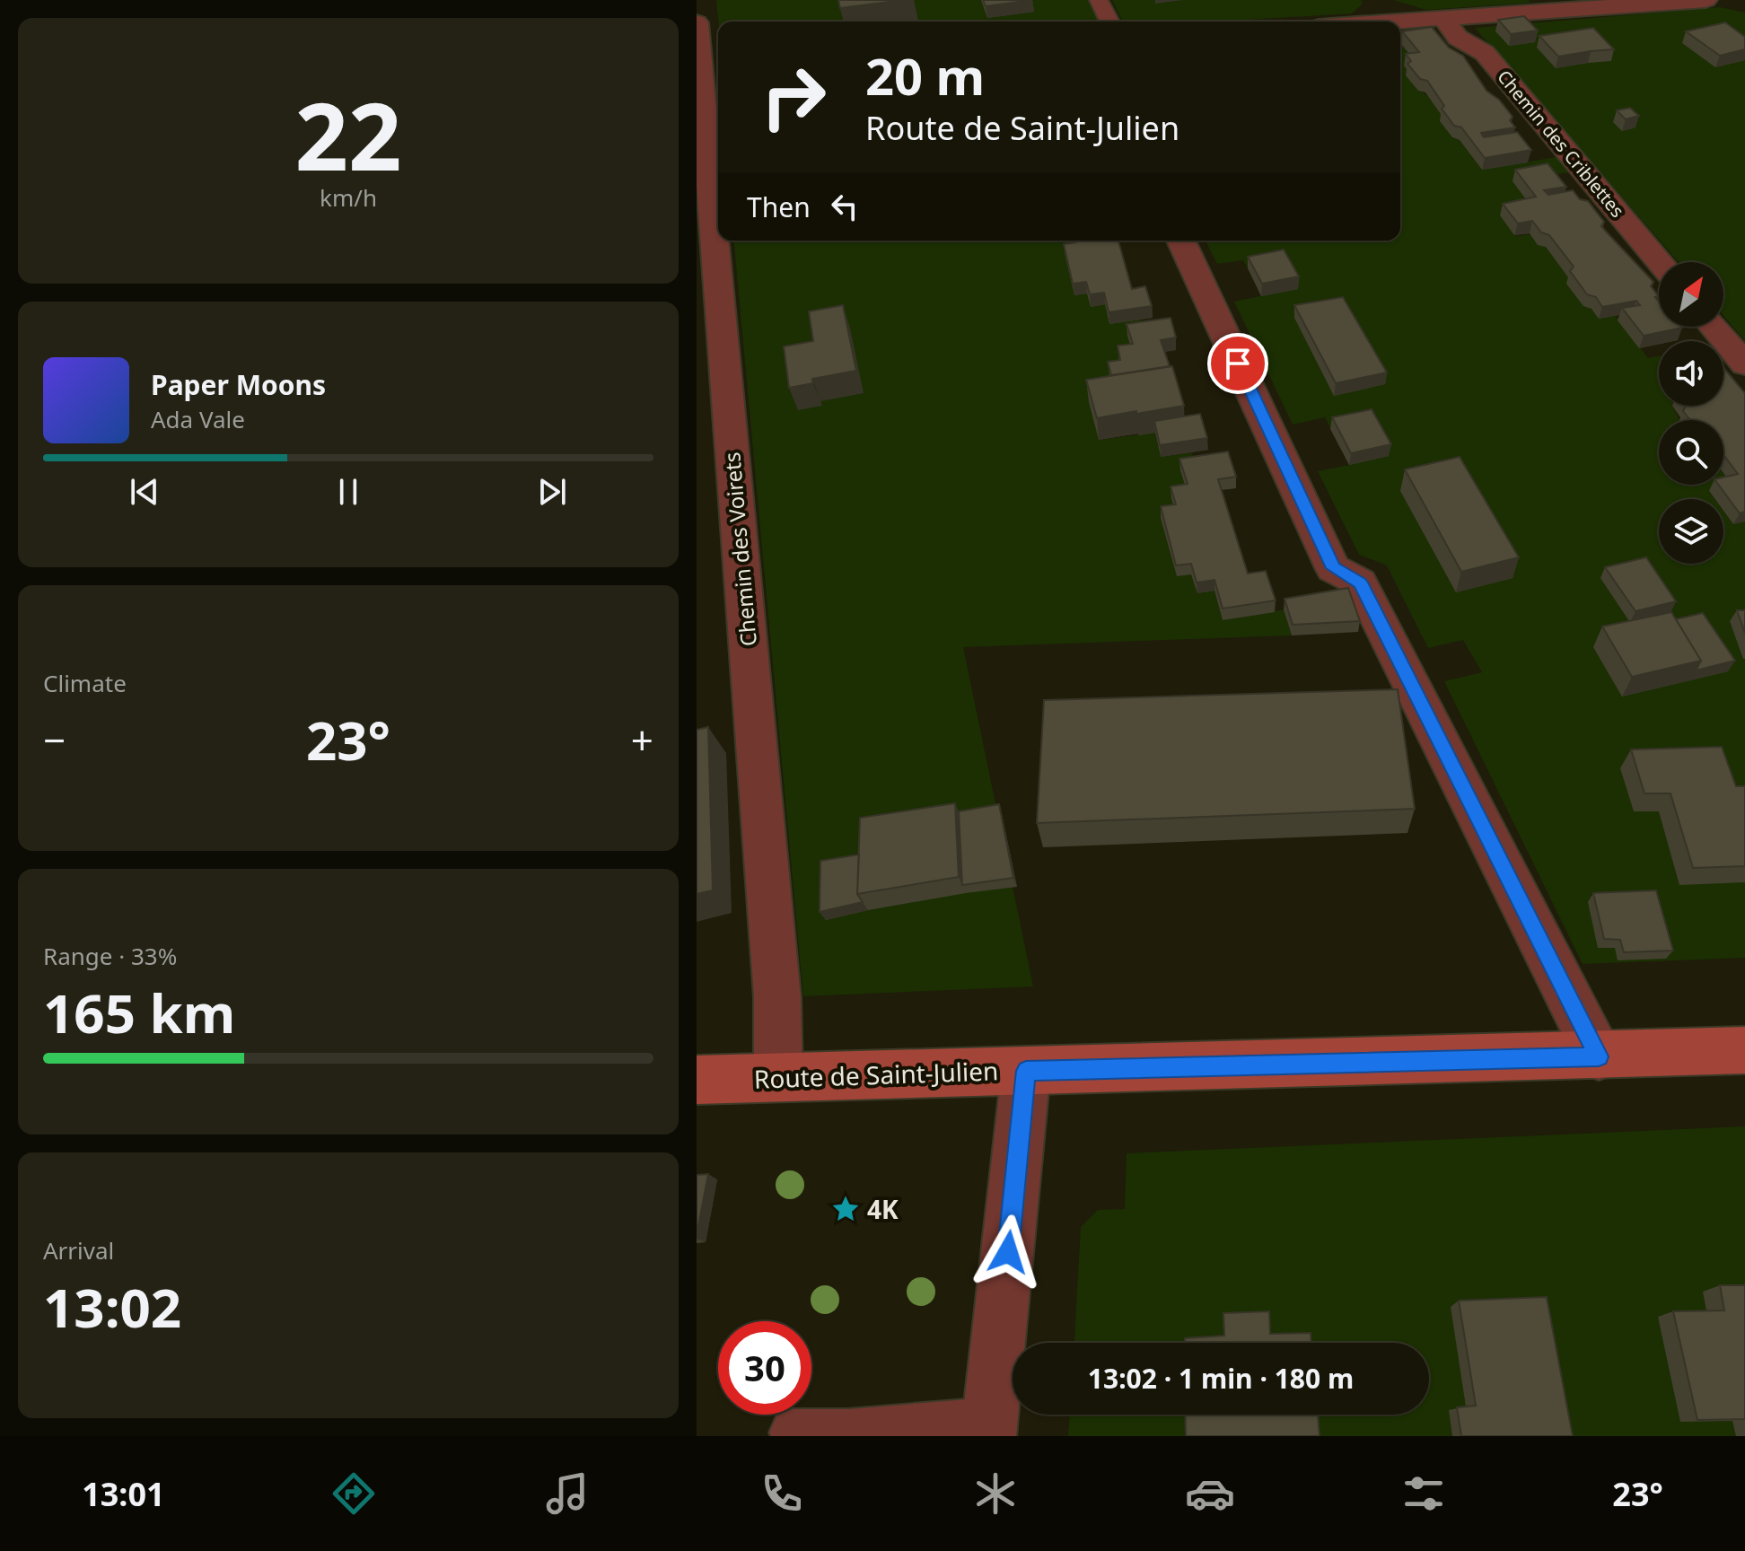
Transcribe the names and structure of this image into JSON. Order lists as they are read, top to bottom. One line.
{"streets":{"main road":["Route de Saint-Julien"],"street":["Chemin des Criblettes","Chemin des Voirets"]},"crossings":[["Chemin des Voirets","Route de Saint-Julien"]],"places":{"place":["4K"]},"north":"top right","page":{"tile":[["22","km/h"],"Climate",["Range · 33%","165 km"],["Arrival","13:02"]],"turn":["20 m","Route de Saint-Julien"],"then":"Then","song":["Paper Moons","Ada Vale"],"heat":["−","23°","+"],"limit":"30","trip":"13:02 · 1 min · 180 m","tabs":["13:01","23°"]}}
